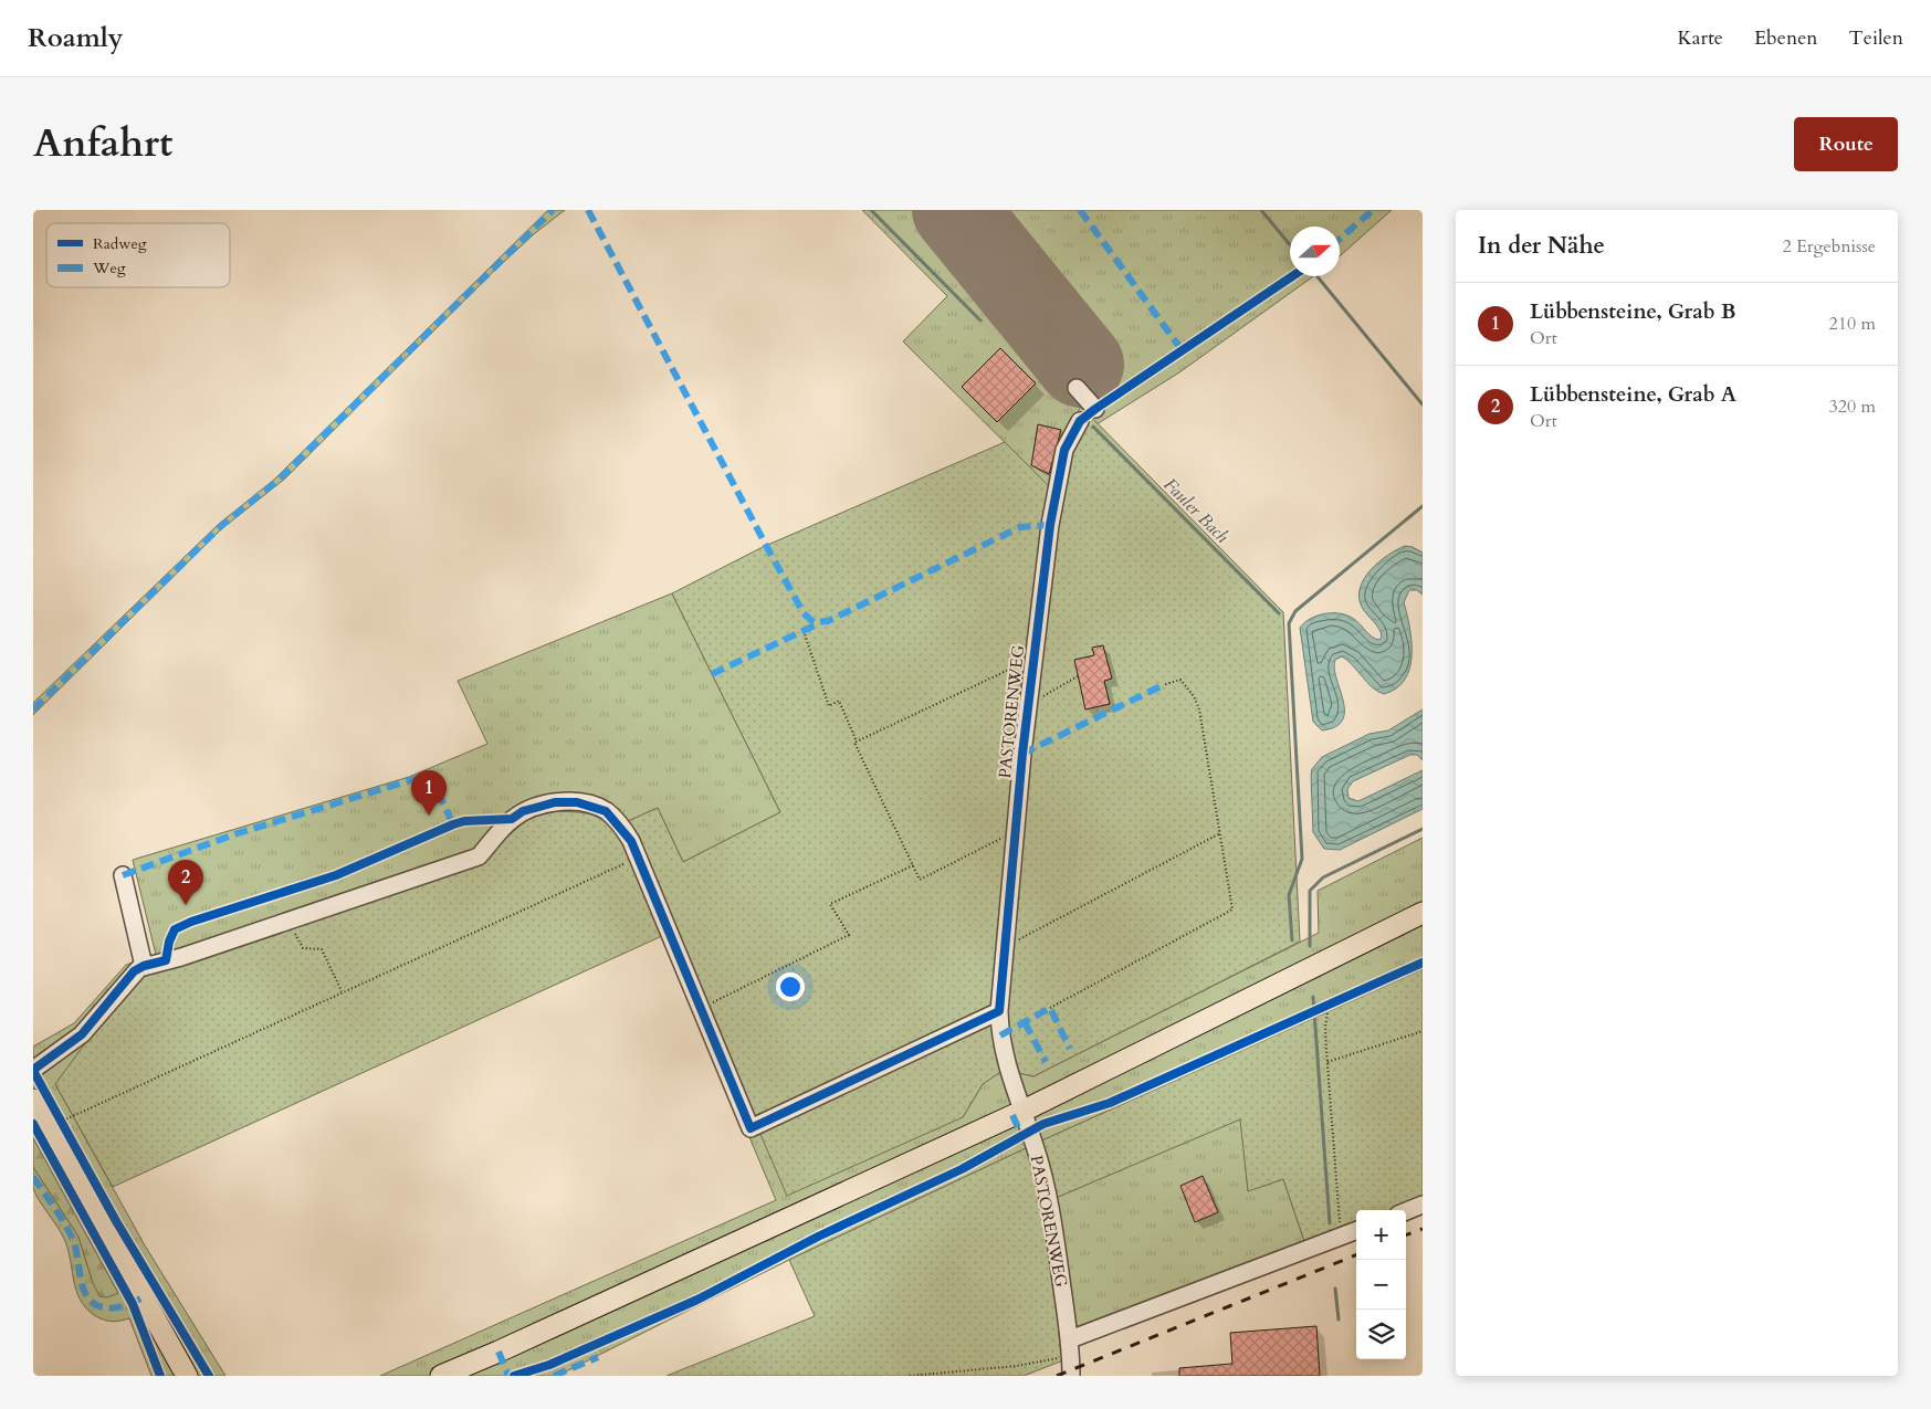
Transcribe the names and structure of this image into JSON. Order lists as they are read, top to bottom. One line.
{"streets":{"street":["PASTORENWEG"]},"water":["Fauler Bach"],"legend":["Radweg","Weg"],"north":"right","page":{"header":"Roamly","nav":["Karte","Ebenen","Teilen"],"title":"Anfahrt","buttons":"Route","heading":["In der Nähe","2 Ergebnisse"],"list":[{"mark":"1","name":"Lübbensteine, Grab B","note":"Ort","value":"210 m"},{"mark":"2","name":"Lübbensteine, Grab A","note":"Ort","value":"320 m"}],"pins":["1","2"],"map_buttons":["+","−"]}}
